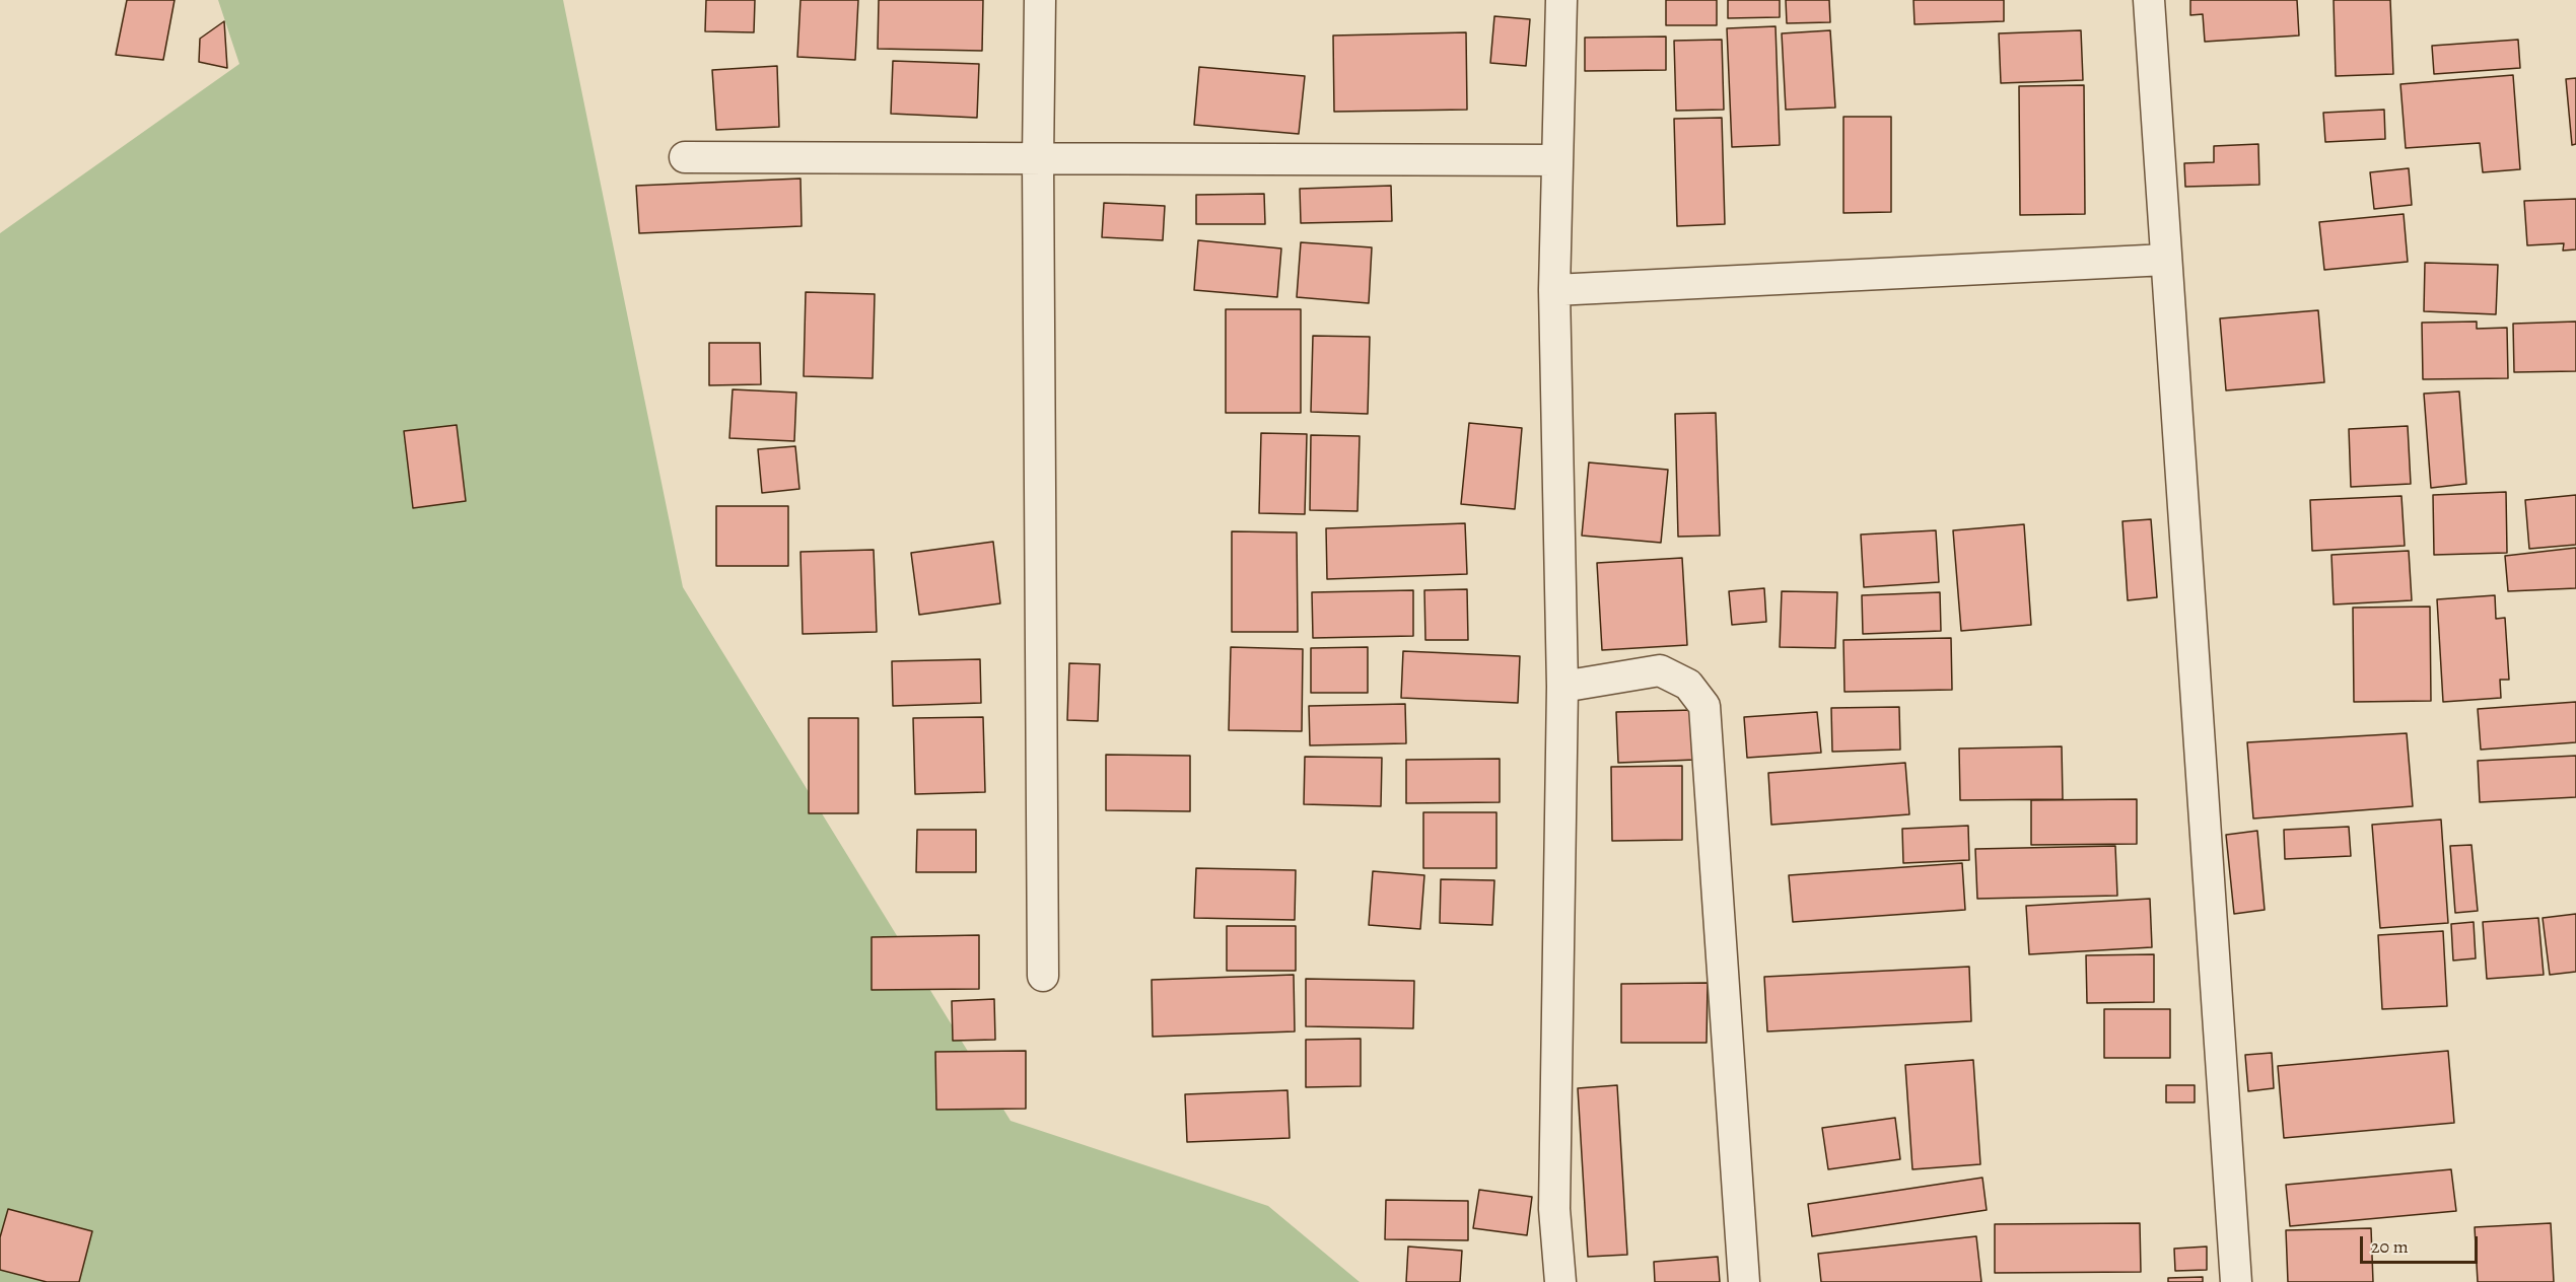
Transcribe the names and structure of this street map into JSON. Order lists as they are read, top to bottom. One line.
{"scale_bar":"20 m"}
